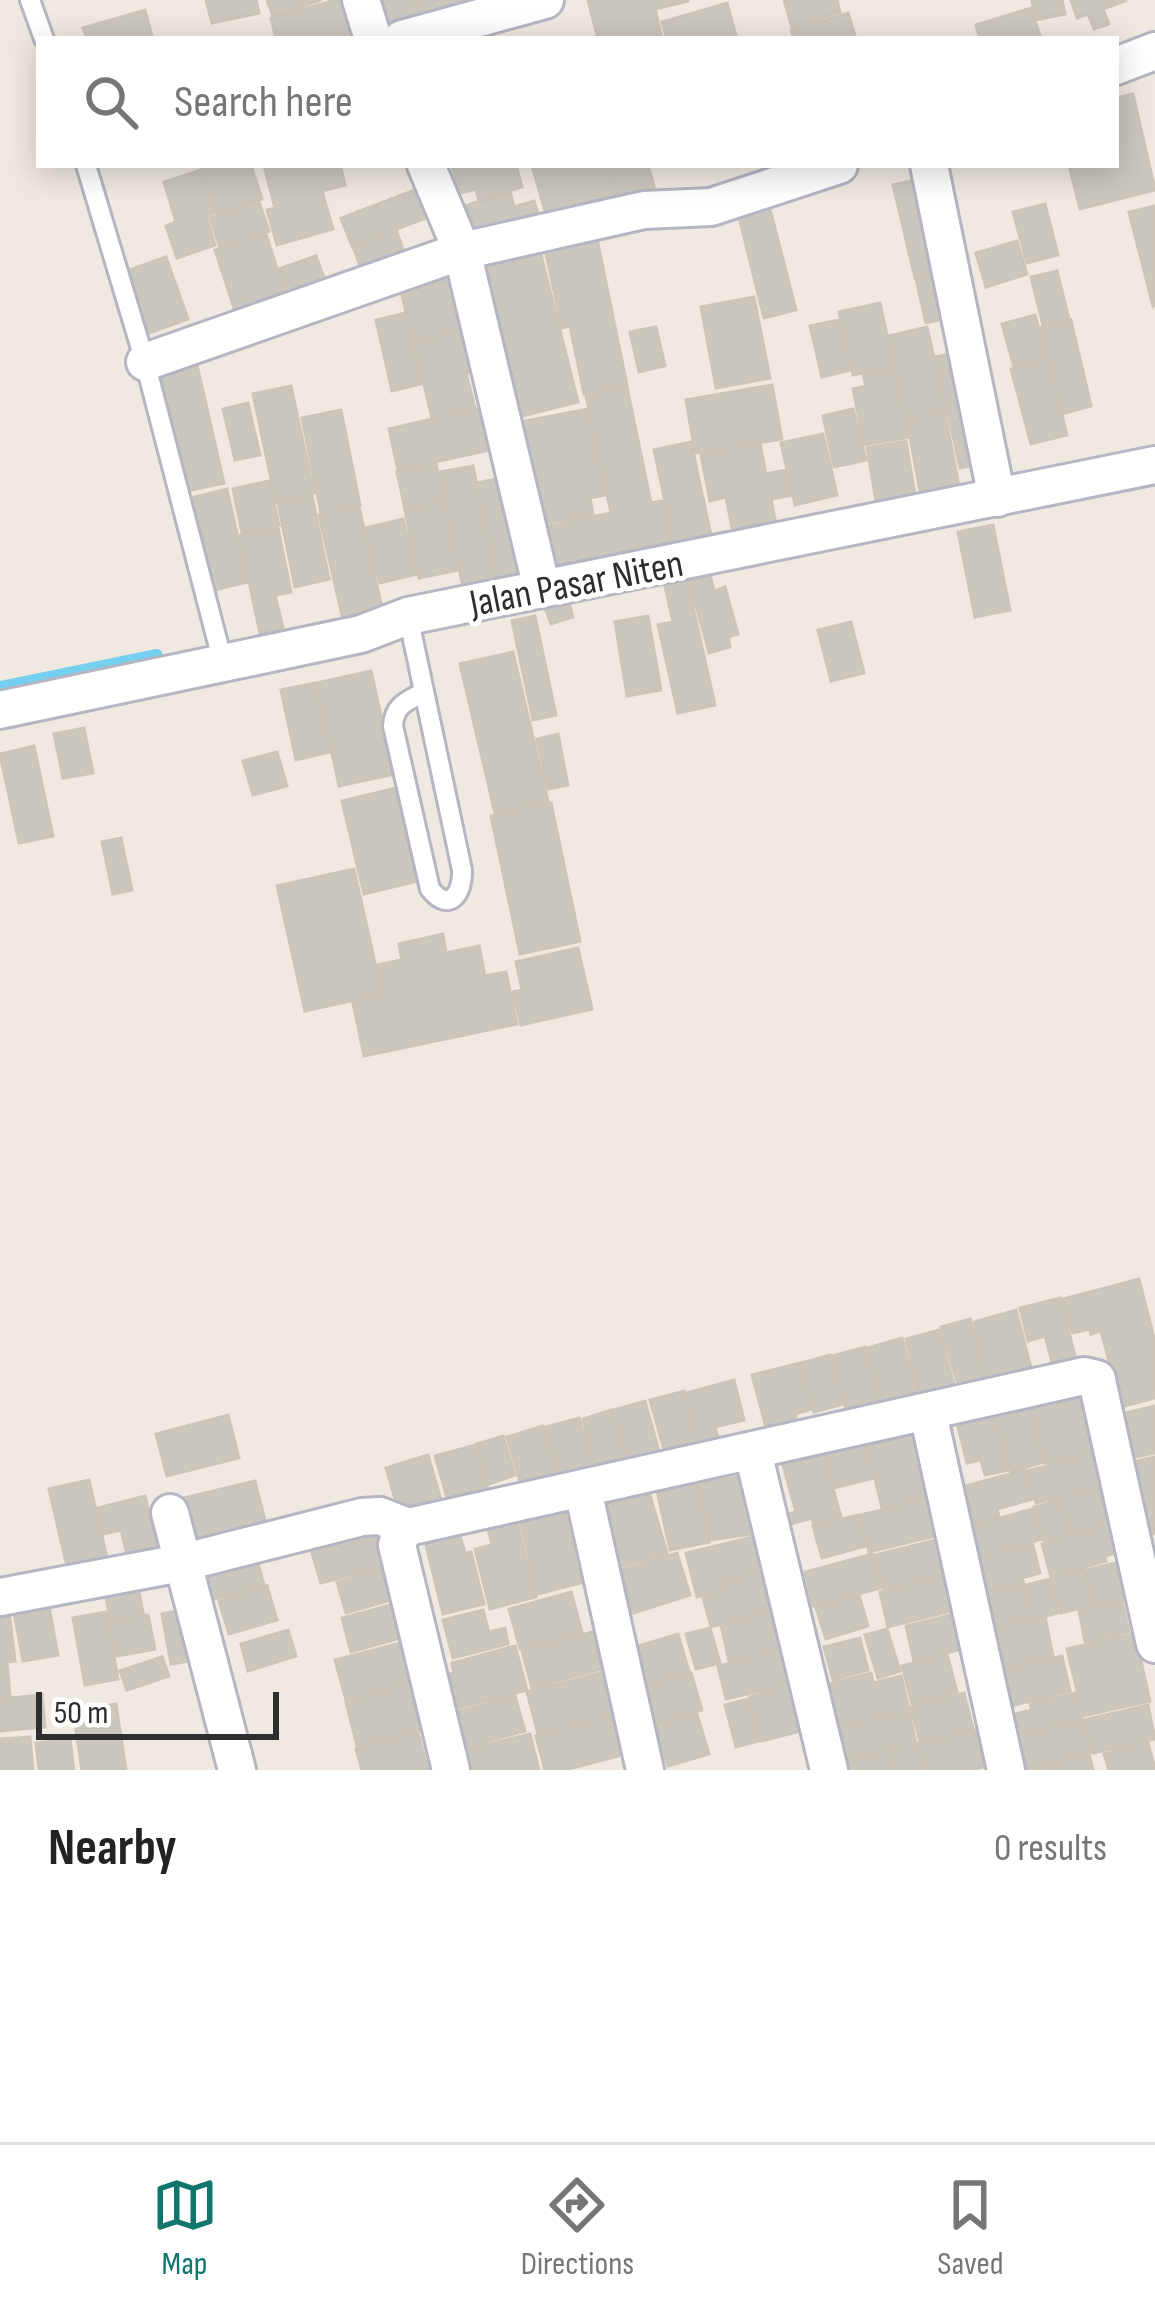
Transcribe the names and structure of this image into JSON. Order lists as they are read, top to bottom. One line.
{"streets":{"street":["Jalan Pasar Niten"]},"scale_bar":"50 m","page":{"search":"Search here","scale":"50 m","heading":["Nearby","0 results"],"nav":["Map","Directions","Saved"]}}
